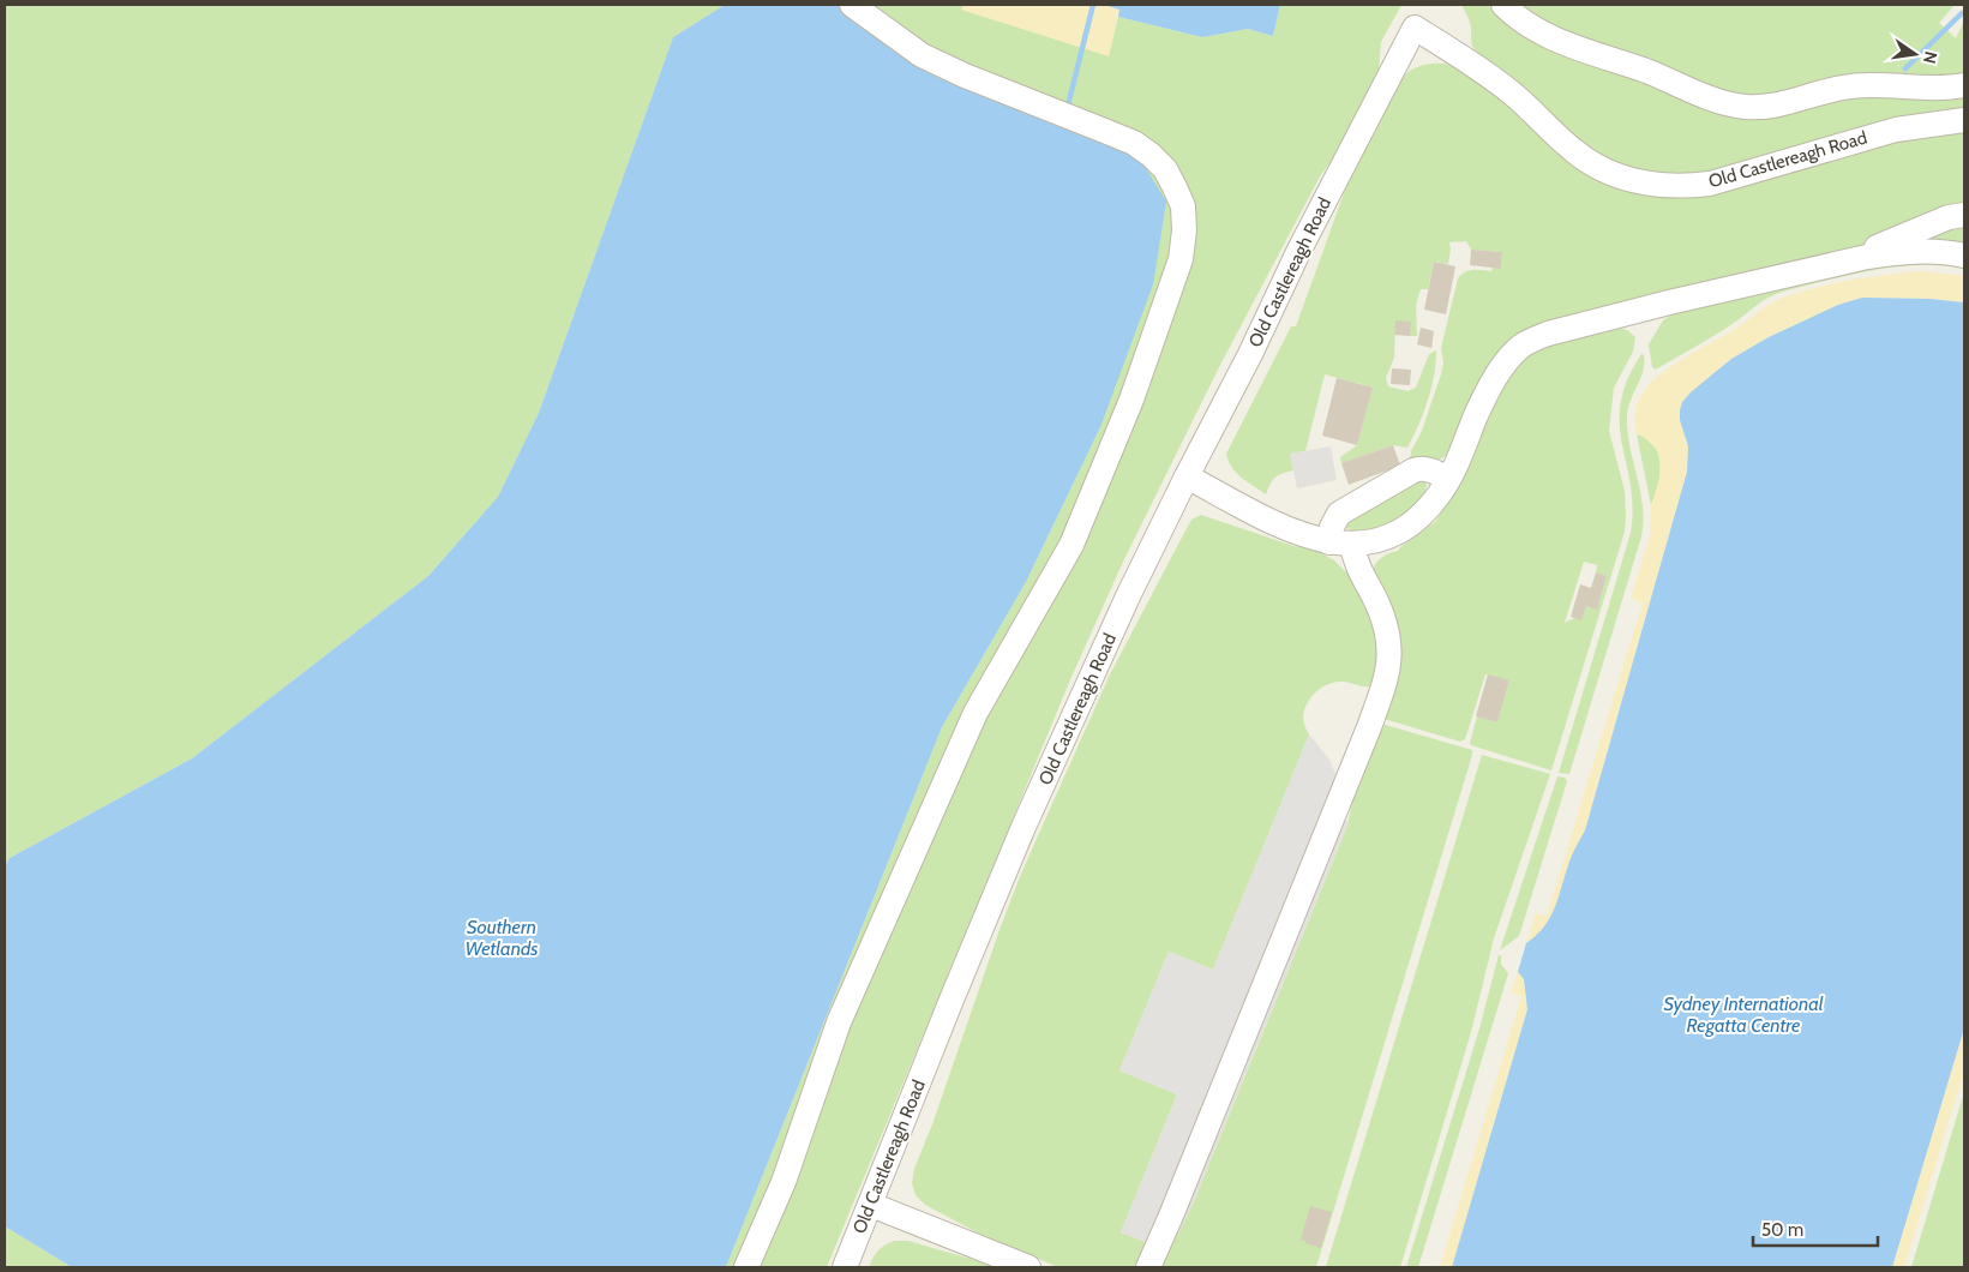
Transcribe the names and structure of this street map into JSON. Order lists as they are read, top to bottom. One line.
{"streets":{"street":["Old Castlereagh Road"]},"water":["Southern Wetlands","Sydney International Regatta Centre"],"scale_bar":"50 m","north":"right"}
